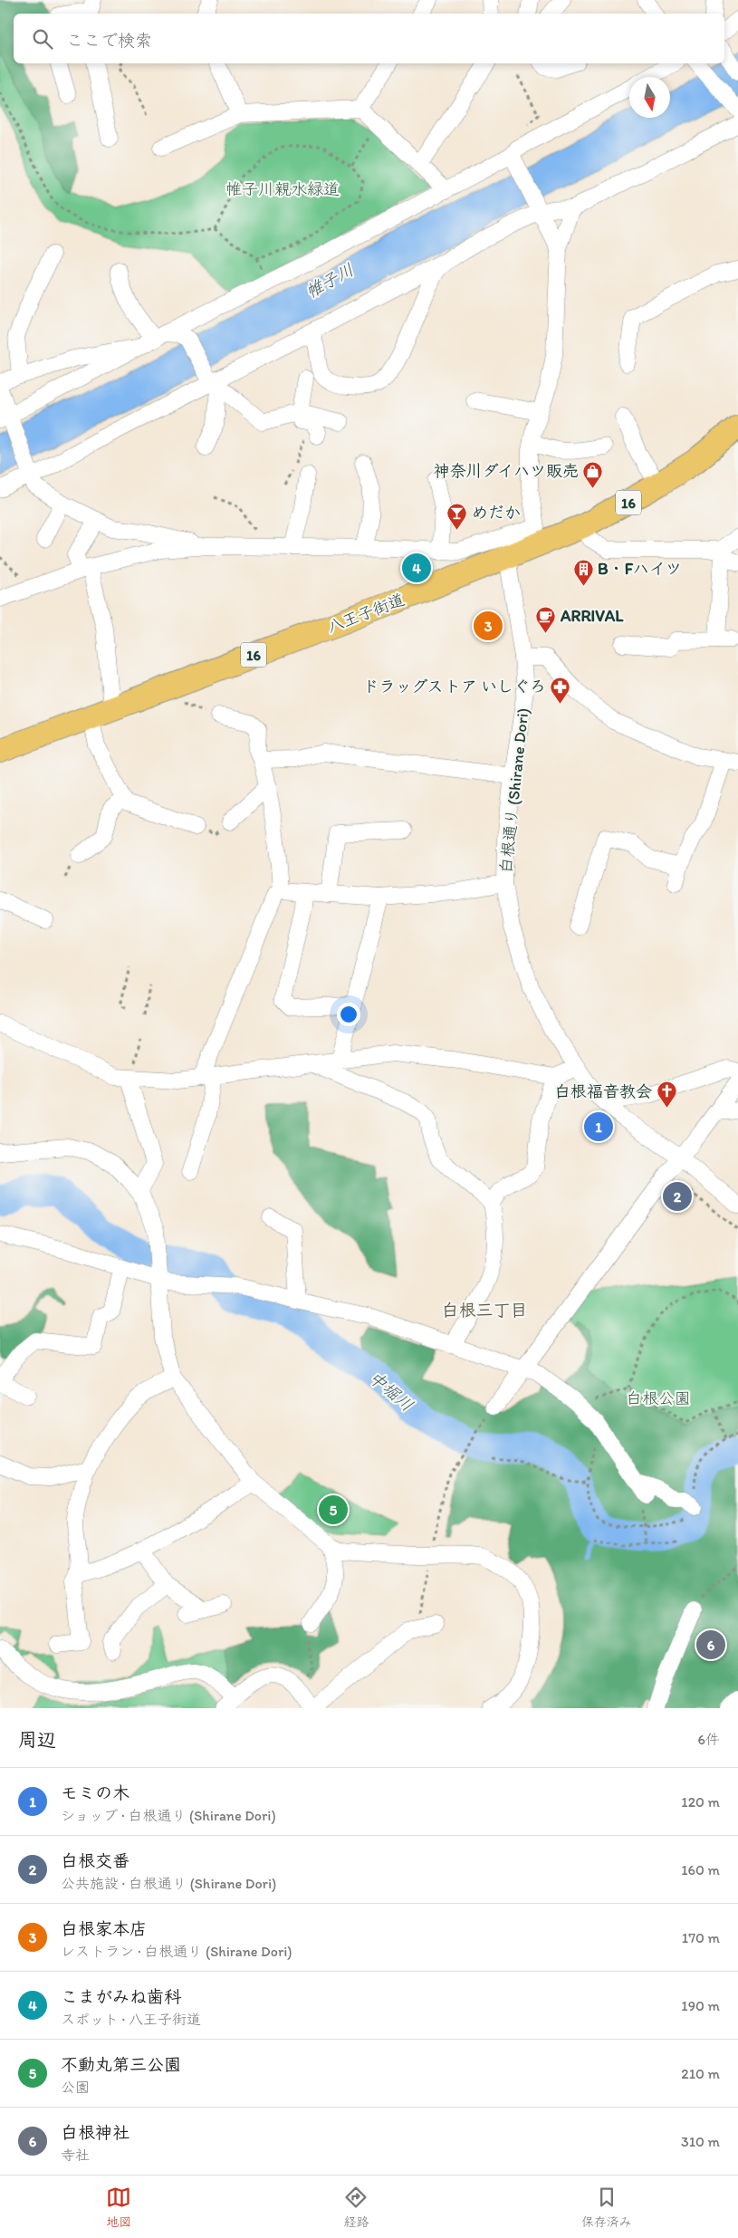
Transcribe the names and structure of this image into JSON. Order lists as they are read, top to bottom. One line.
{"streets":{"highway":["16","八王子街道"],"street":["白根通り (Shirane Dori)"]},"crossings":[["八王子街道","白根通り (Shirane Dori)"]],"districts":["白根三丁目"],"water":["帷子川","中堀川"],"parks":["帷子川親水緑道","白根公園"],"places":{"shop":["神奈川ダイハツ販売"],"bar":["めだか"],"building":["B・Fハイツ"],"cafe":["ARRIVAL"],"pharmacy":["ドラッグストア いしぐろ"],"church":["白根福音教会"]},"north":"bottom","page":{"search":"ここで検索","pins":["4","3","1","2","5","6"],"heading":["周辺","6件"],"list":[{"mark":"1","name":"モミの木","note":"ショップ · 白根通り (Shirane Dori)","value":"120 m"},{"mark":"2","name":"白根交番","note":"公共施設 · 白根通り (Shirane Dori)","value":"160 m"},{"mark":"3","name":"白根家本店","note":"レストラン · 白根通り (Shirane Dori)","value":"170 m"},{"mark":"4","name":"こまがみね歯科","note":"スポット · 八王子街道","value":"190 m"},{"mark":"5","name":"不動丸第三公園","note":"公園","value":"210 m"},{"mark":"6","name":"白根神社","note":"寺社","value":"310 m"}],"nav":["地図","経路","保存済み"]}}
